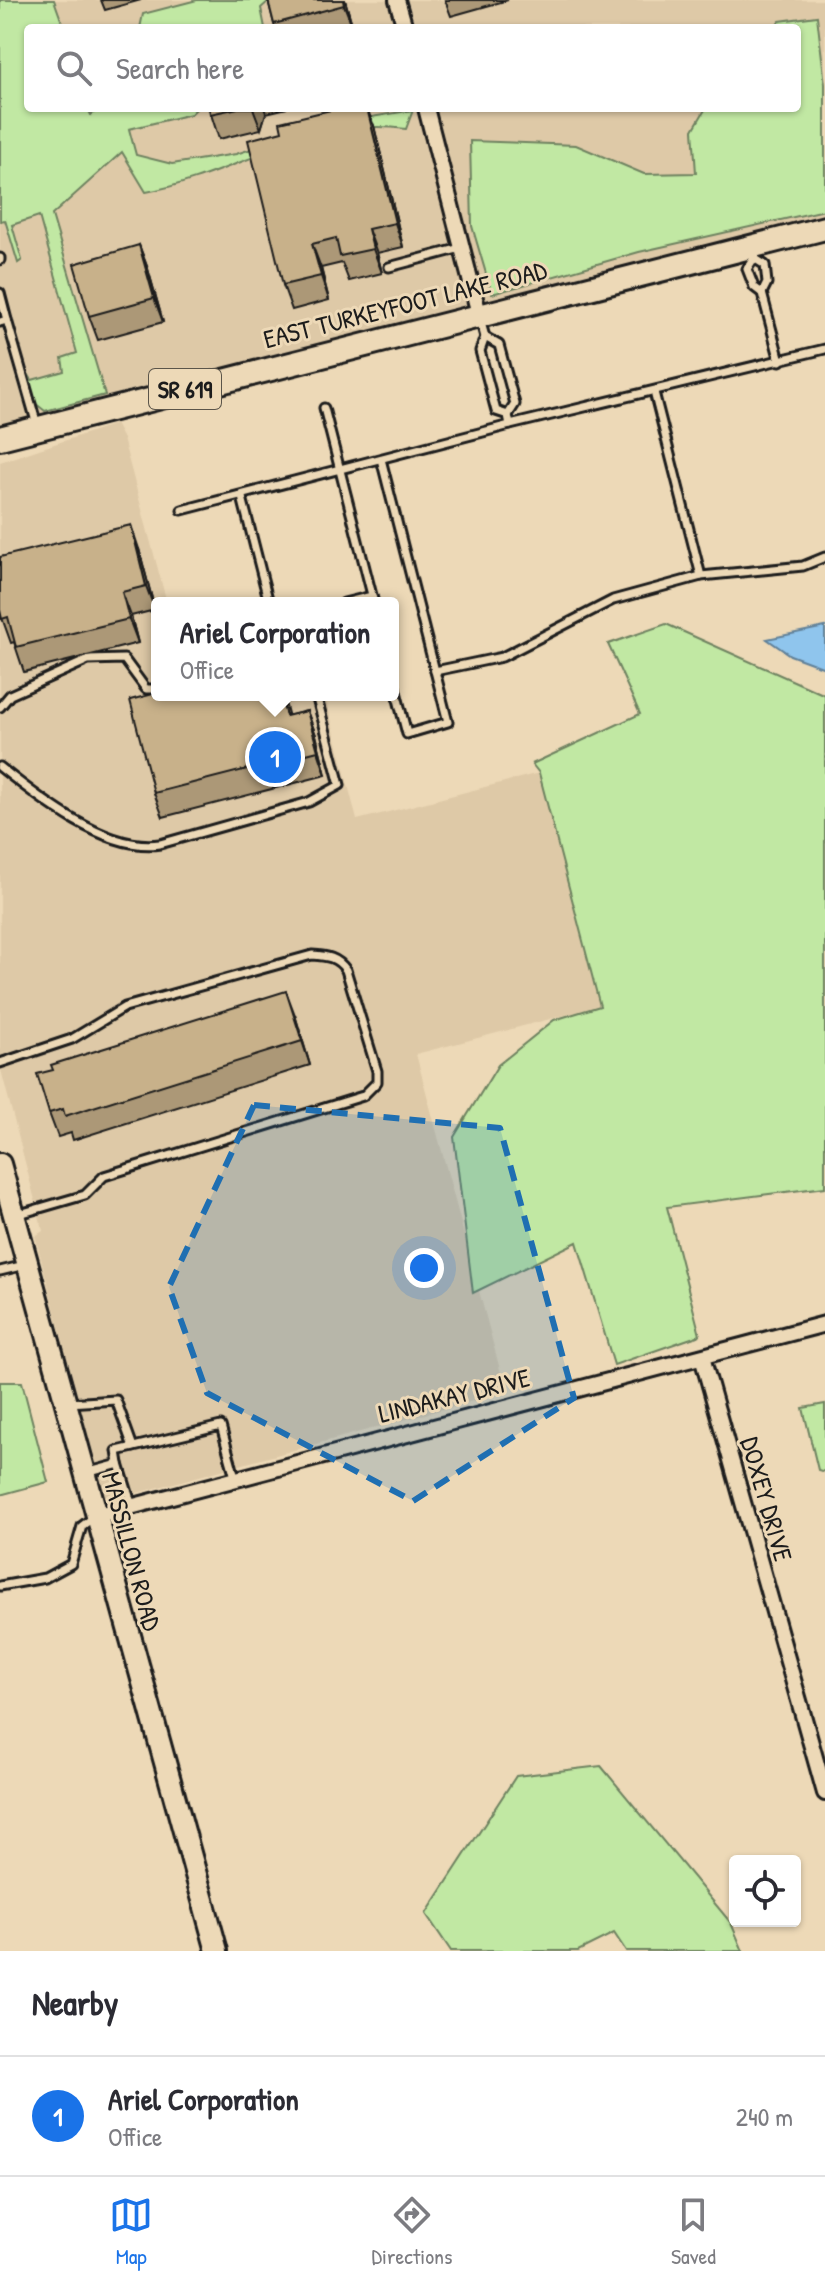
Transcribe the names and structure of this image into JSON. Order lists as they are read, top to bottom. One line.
{"streets":{"main road":["EAST TURKEYFOOT LAKE ROAD","SR 619","MASSILLON ROAD"],"street":["LINDAKAY DRIVE","DOXEY DRIVE"]},"crossings":[["LINDAKAY DRIVE","DOXEY DRIVE"],["LINDAKAY DRIVE","MASSILLON ROAD"]],"page":{"search":"Search here","popup":["Ariel Corporation","Office"],"pins":"1","heading":"Nearby","list":[{"mark":"1","name":"Ariel Corporation","note":"Office","value":"240 m"}],"nav":["Map","Directions","Saved"]}}
